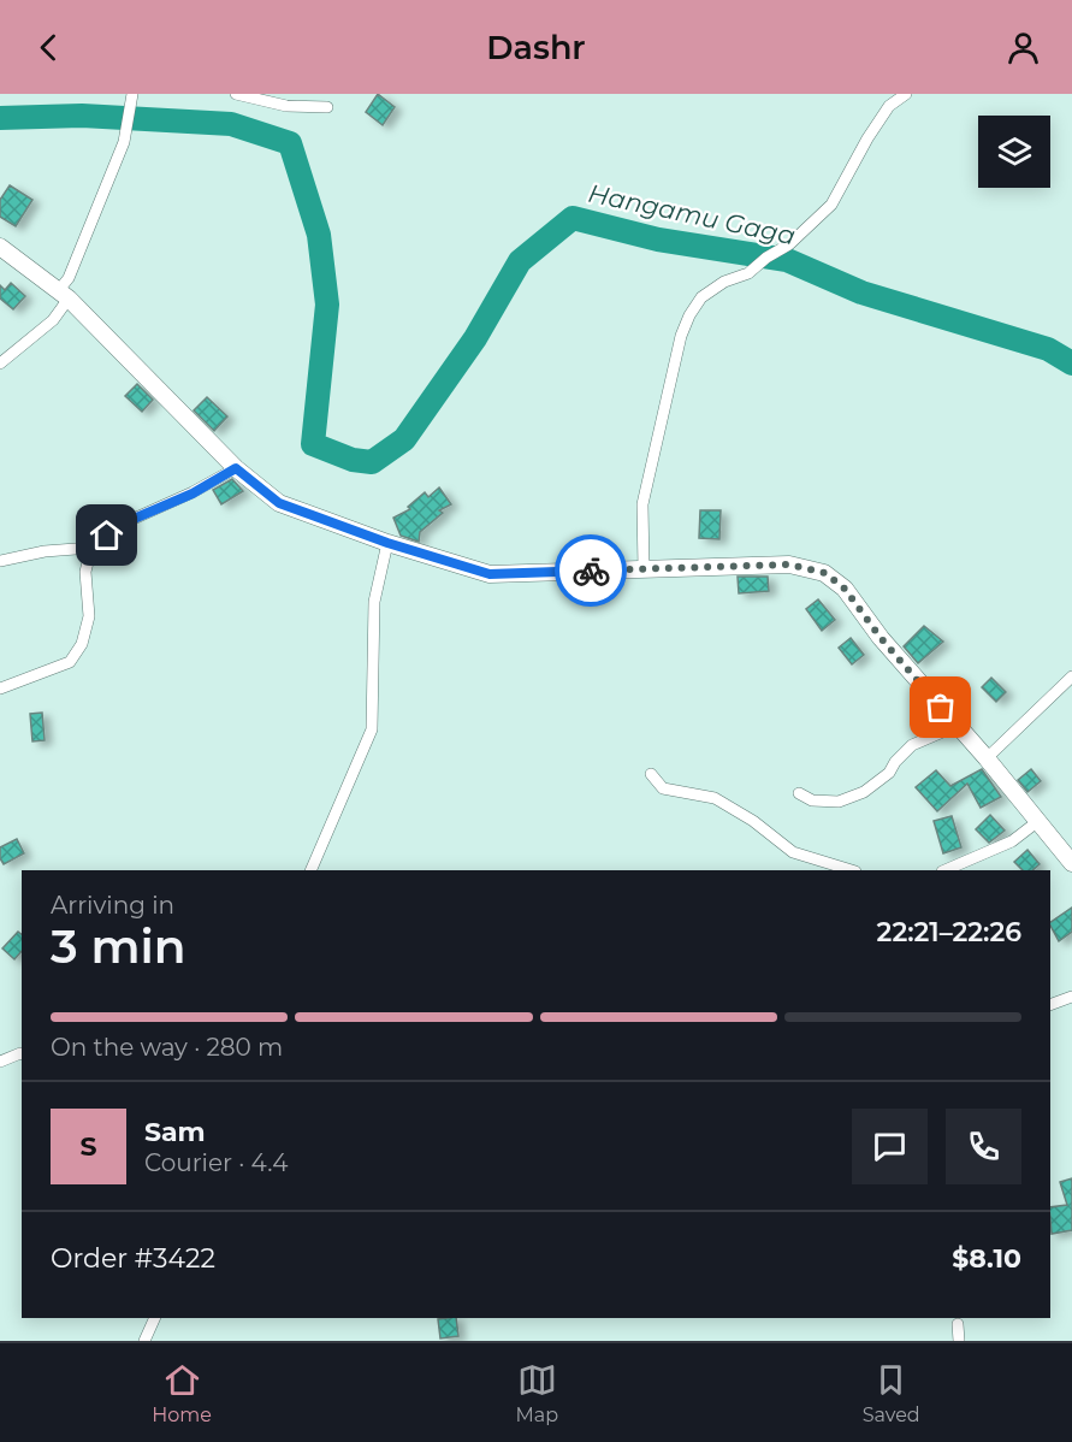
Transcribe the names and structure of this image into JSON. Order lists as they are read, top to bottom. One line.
{"water":["Hangamu Gaga"],"page":{"header":"Dashr","heading":["3 min","Arriving in","22:21–22:26"],"panel":["Sam","Courier · 4.4","Order #3422","$8.10"],"bar":"On the way · 280 m","round":"S","tabs":["Home","Map","Saved"]}}
